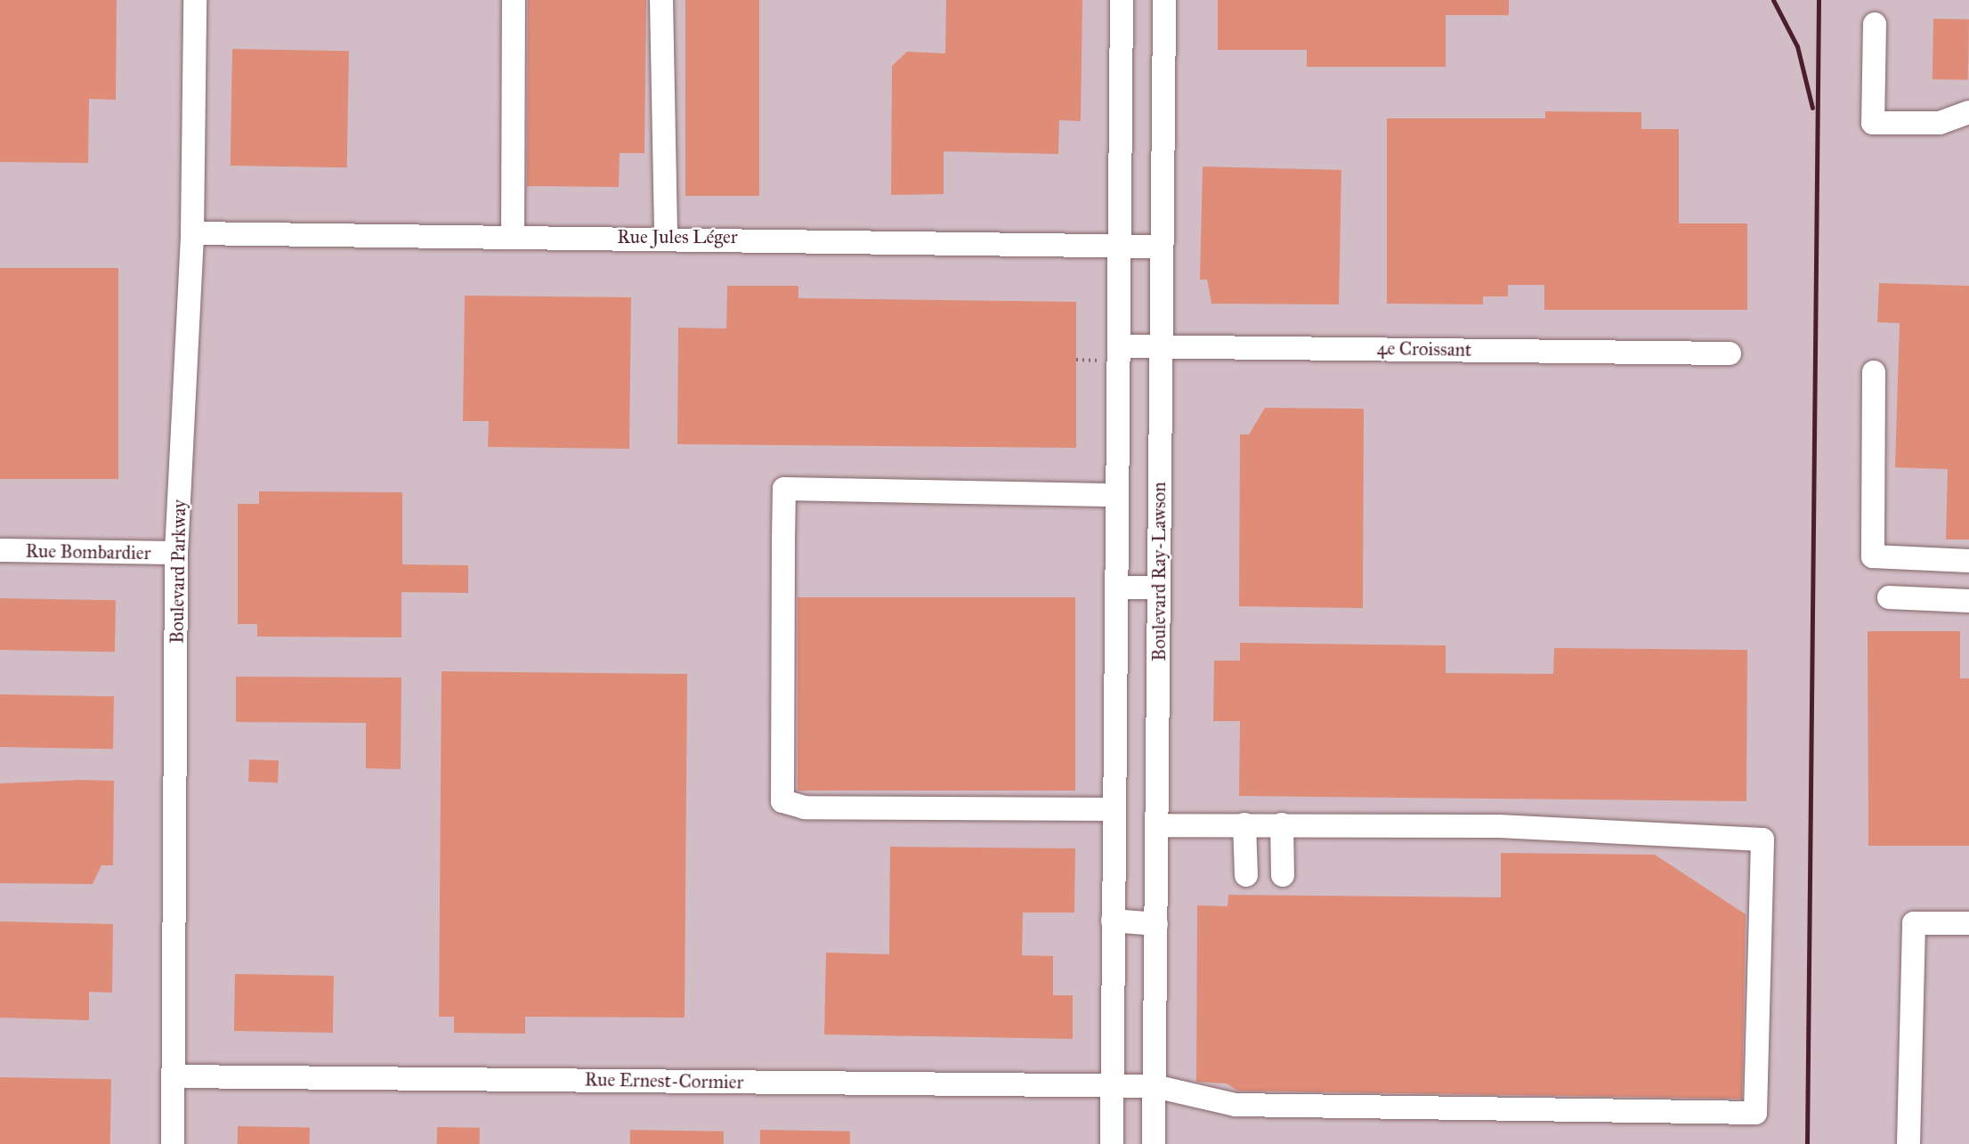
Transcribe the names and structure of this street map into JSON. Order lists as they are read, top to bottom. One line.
{"streets":{"street":["Rue Jules Léger","4e Croissant","Rue Bombardier","Boulevard Parkway","Boulevard Ray-Lawson","Rue Ernest-Cormier"]},"crossings":[["Rue Jules Léger","Boulevard Parkway"],["Rue Jules Léger","Boulevard Ray-Lawson"],["4e Croissant","Boulevard Ray-Lawson"],["Rue Bombardier","Boulevard Parkway"],["Boulevard Parkway","Rue Ernest-Cormier"],["Boulevard Ray-Lawson","Rue Ernest-Cormier"]]}
